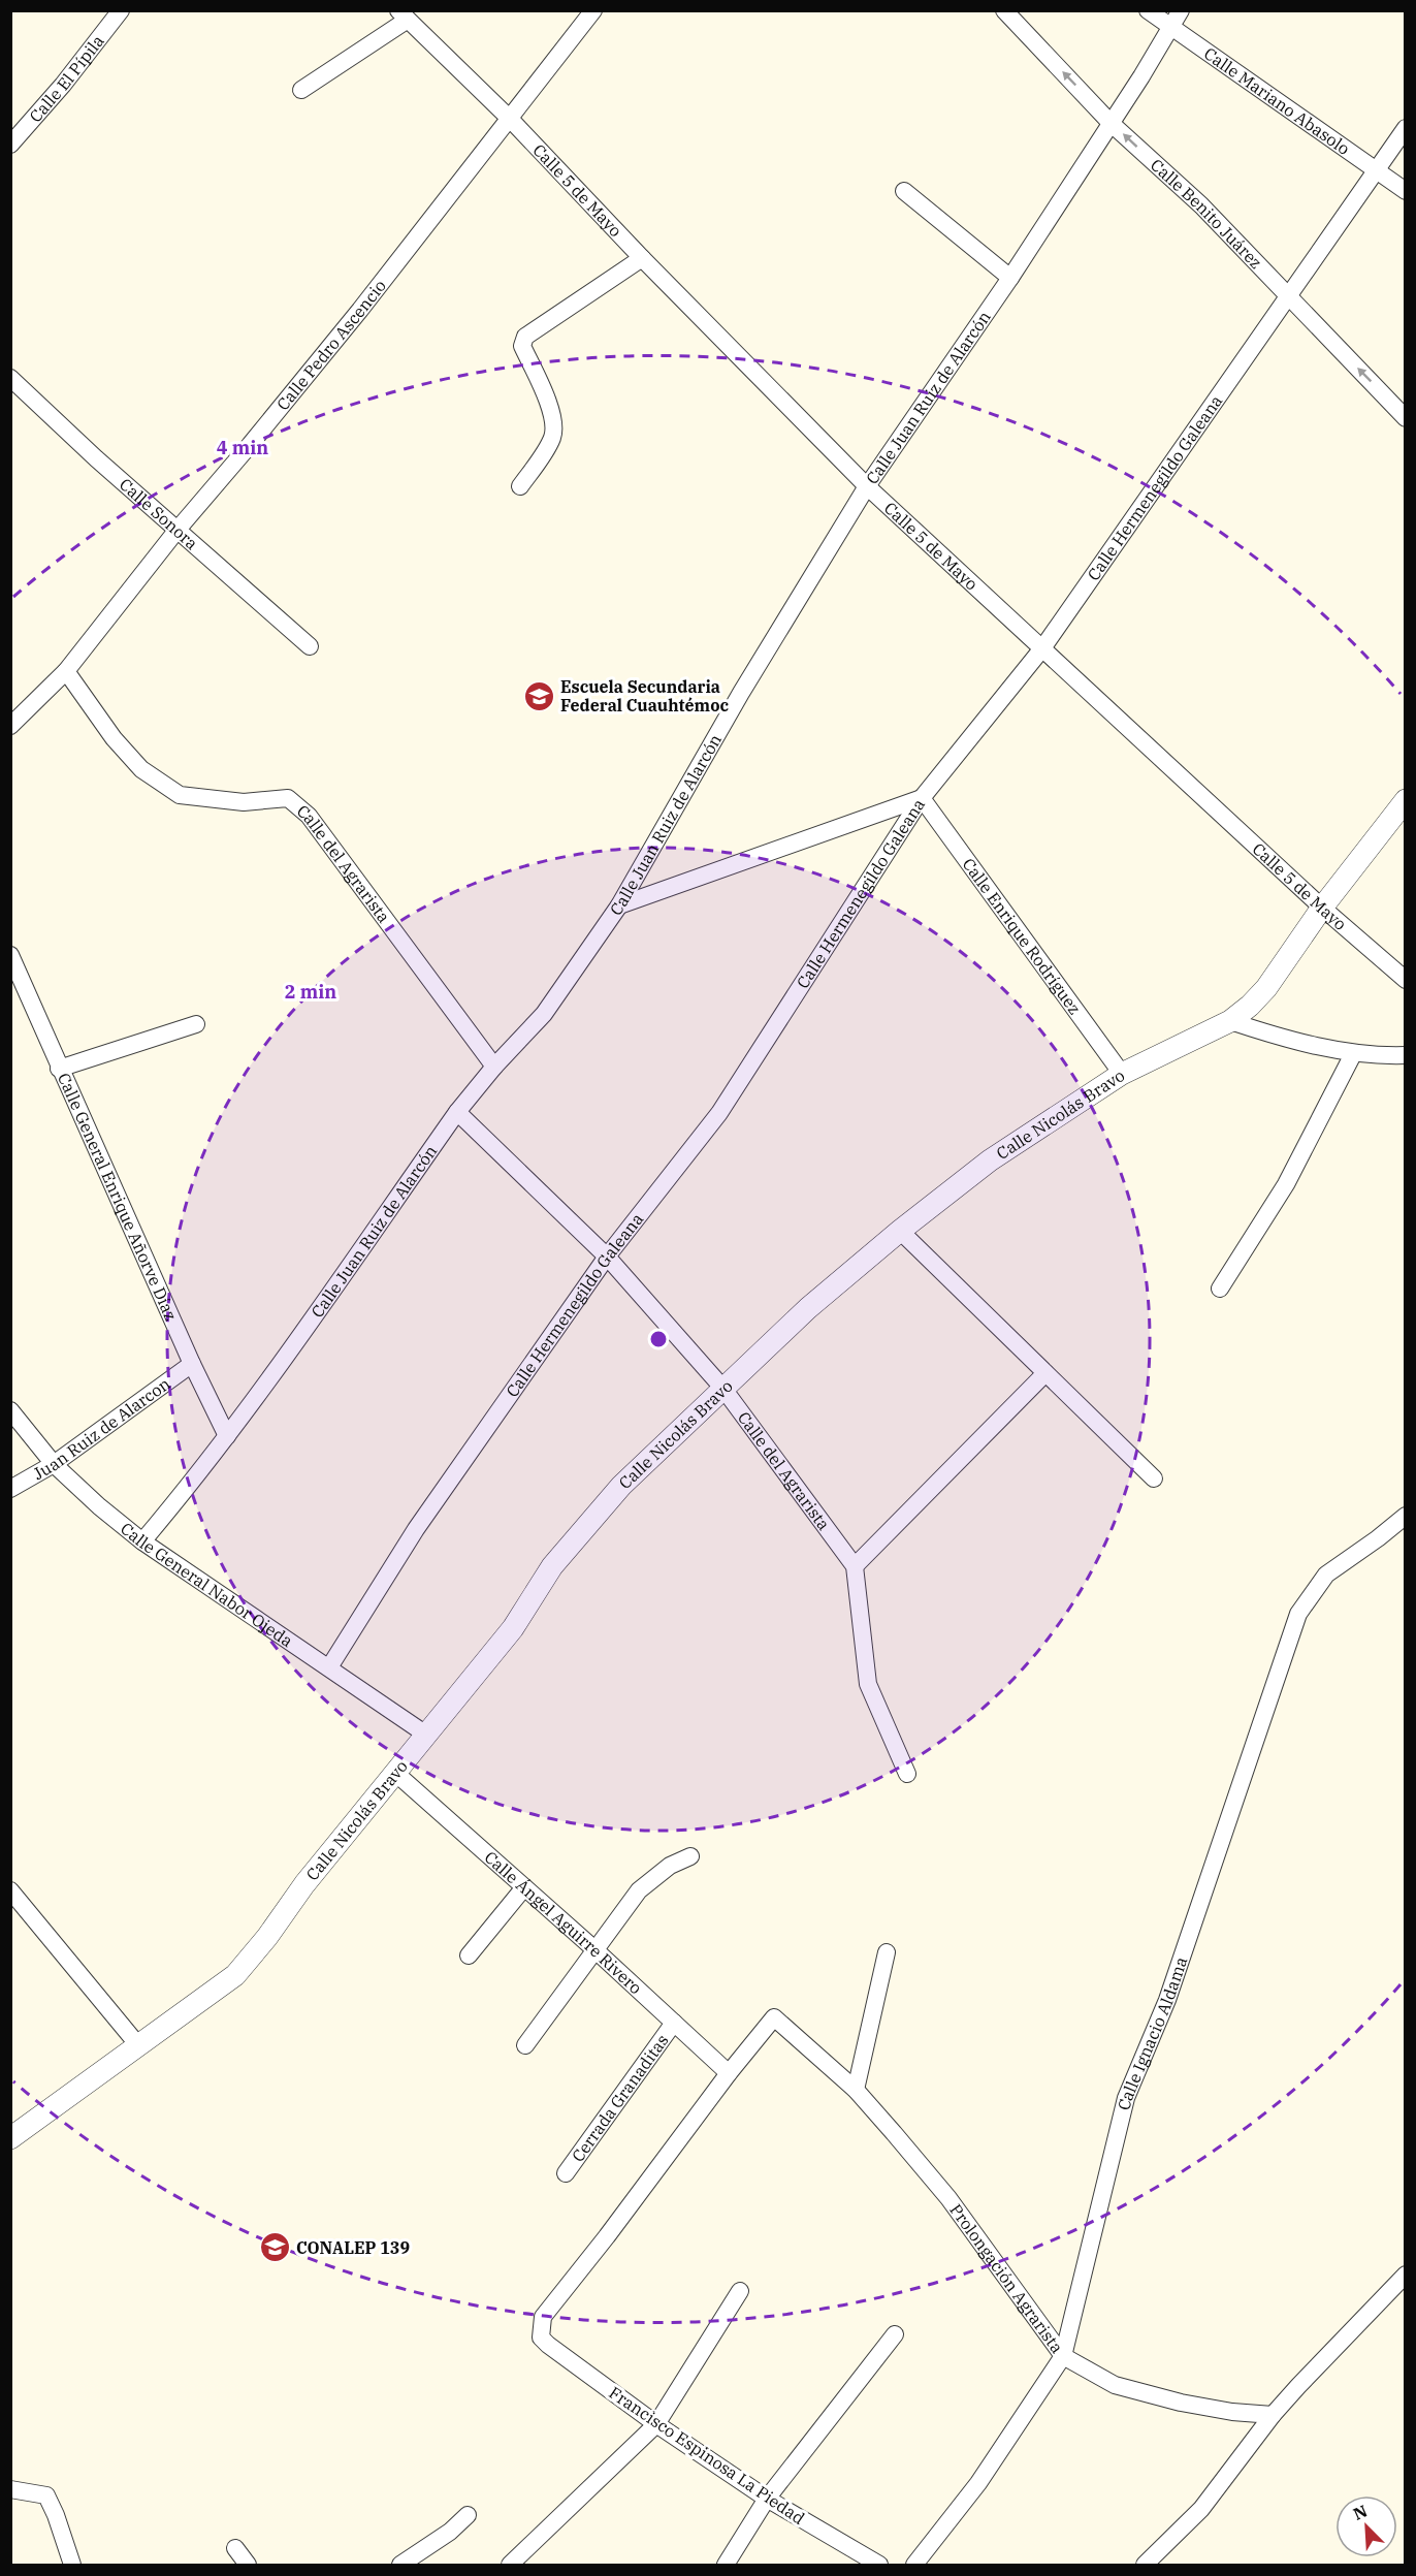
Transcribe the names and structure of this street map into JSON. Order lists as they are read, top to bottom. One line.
{"streets":{"street":["Calle El Pípila","Calle Mariano Abasolo","Calle 5 de Mayo","Calle Benito Juárez","Calle Pedro Ascencio","Calle Juan Ruiz de Alarcón","Calle Hermenegildo Galeana","Calle Sonora","Calle del Agrarista","Calle Enrique Rodríguez","Calle Nicolás Bravo","Calle General Enrique Añorve Díaz","Juan Ruiz de Alarcon","Calle General Nabor Ojeda","Calle Ángel Aguirre Rivero","Calle Ignacio Aldama","Cerrada Granaditas","Prolongación Agrarista","Francisco Espinosa La Piedad"]},"crossings":[["Calle Mariano Abasolo","Calle Juan Ruiz de Alarcón"],["Calle Mariano Abasolo","Calle Hermenegildo Galeana"],["Calle 5 de Mayo","Calle Pedro Ascencio"],["Calle 5 de Mayo","Calle Juan Ruiz de Alarcón"],["Calle 5 de Mayo","Calle Hermenegildo Galeana"],["Calle 5 de Mayo","Calle Nicolás Bravo"],["Calle Benito Juárez","Calle Juan Ruiz de Alarcón"],["Calle Benito Juárez","Calle Hermenegildo Galeana"],["Calle Pedro Ascencio","Calle Sonora"],["Calle Pedro Ascencio","Calle del Agrarista"],["Calle Juan Ruiz de Alarcón","Calle del Agrarista"],["Calle Juan Ruiz de Alarcón","Calle General Enrique Añorve Díaz"],["Calle Juan Ruiz de Alarcón","Calle General Nabor Ojeda"],["Calle Hermenegildo Galeana","Calle del Agrarista"],["Calle Hermenegildo Galeana","Calle Enrique Rodríguez"],["Calle Hermenegildo Galeana","Calle General Nabor Ojeda"],["Calle del Agrarista","Calle Nicolás Bravo"],["Calle Enrique Rodríguez","Calle Nicolás Bravo"],["Calle Nicolás Bravo","Calle General Nabor Ojeda"],["Calle Nicolás Bravo","Calle Ángel Aguirre Rivero"],["Calle General Enrique Añorve Díaz","Juan Ruiz de Alarcon"],["Juan Ruiz de Alarcon","Calle General Nabor Ojeda"],["Calle Ángel Aguirre Rivero","Cerrada Granaditas"],["Calle Ángel Aguirre Rivero","Prolongación Agrarista"],["Calle Ángel Aguirre Rivero","Francisco Espinosa La Piedad"],["Calle Ignacio Aldama","Prolongación Agrarista"],["Prolongación Agrarista","Francisco Espinosa La Piedad"]],"one_way":["Calle Benito Juárez"],"places":{"school or university":["Escuela Secundaria Federal Cuauhtémoc","CONALEP 139"]},"north":"top left","rings":["4 min","2 min"]}
